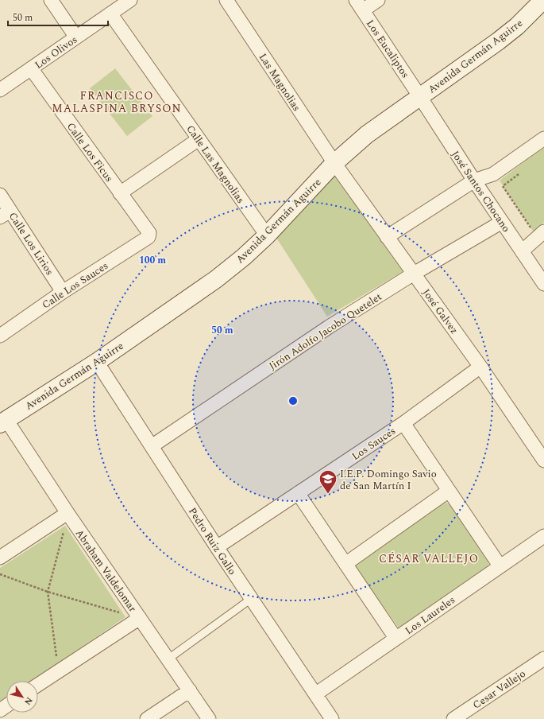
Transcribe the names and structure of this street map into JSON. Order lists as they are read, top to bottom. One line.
{"streets":{"street":["Los Eucaliptos","Los Olivos","Avenida Germán Aguirre","Las Magnolias","Calle Los Ficus","Calle Las Magnolias","José Santos Chocano","Calle Los Lirios","Calle Los Sauces","José Galvez","Jirón Adolfo Jacobo Quetelet","Los Sauces","Pedro Ruiz Gallo","Abraham Valdelomar","Los Laureles","Cesar Vallejo"]},"crossings":[["Los Eucaliptos","Avenida Germán Aguirre"],["Los Eucaliptos","José Santos Chocano"],["Los Olivos","Calle Los Ficus"],["Los Olivos","Calle Las Magnolias"],["Avenida Germán Aguirre","Las Magnolias"],["Avenida Germán Aguirre","Calle Las Magnolias"],["Avenida Germán Aguirre","José Santos Chocano"],["Avenida Germán Aguirre","José Galvez"],["Avenida Germán Aguirre","Pedro Ruiz Gallo"],["Avenida Germán Aguirre","Abraham Valdelomar"],["Las Magnolias","José Galvez"],["Calle Los Ficus","Calle Los Sauces"],["José Santos Chocano","Jirón Adolfo Jacobo Quetelet"],["Calle Los Lirios","Calle Los Sauces"],["José Galvez","Jirón Adolfo Jacobo Quetelet"],["José Galvez","Los Sauces"],["Jirón Adolfo Jacobo Quetelet","Pedro Ruiz Gallo"],["Los Sauces","Pedro Ruiz Gallo"],["Pedro Ruiz Gallo","Los Laureles"]],"districts":["FRANCISCO MALASPINA BRYSON","CÉSAR VALLEJO"],"places":{"school or university":["I.E.P. Domingo Savio de San Martín I"]},"scale_bar":"50 m","north":"bottom right","rings":["100 m","50 m"]}
